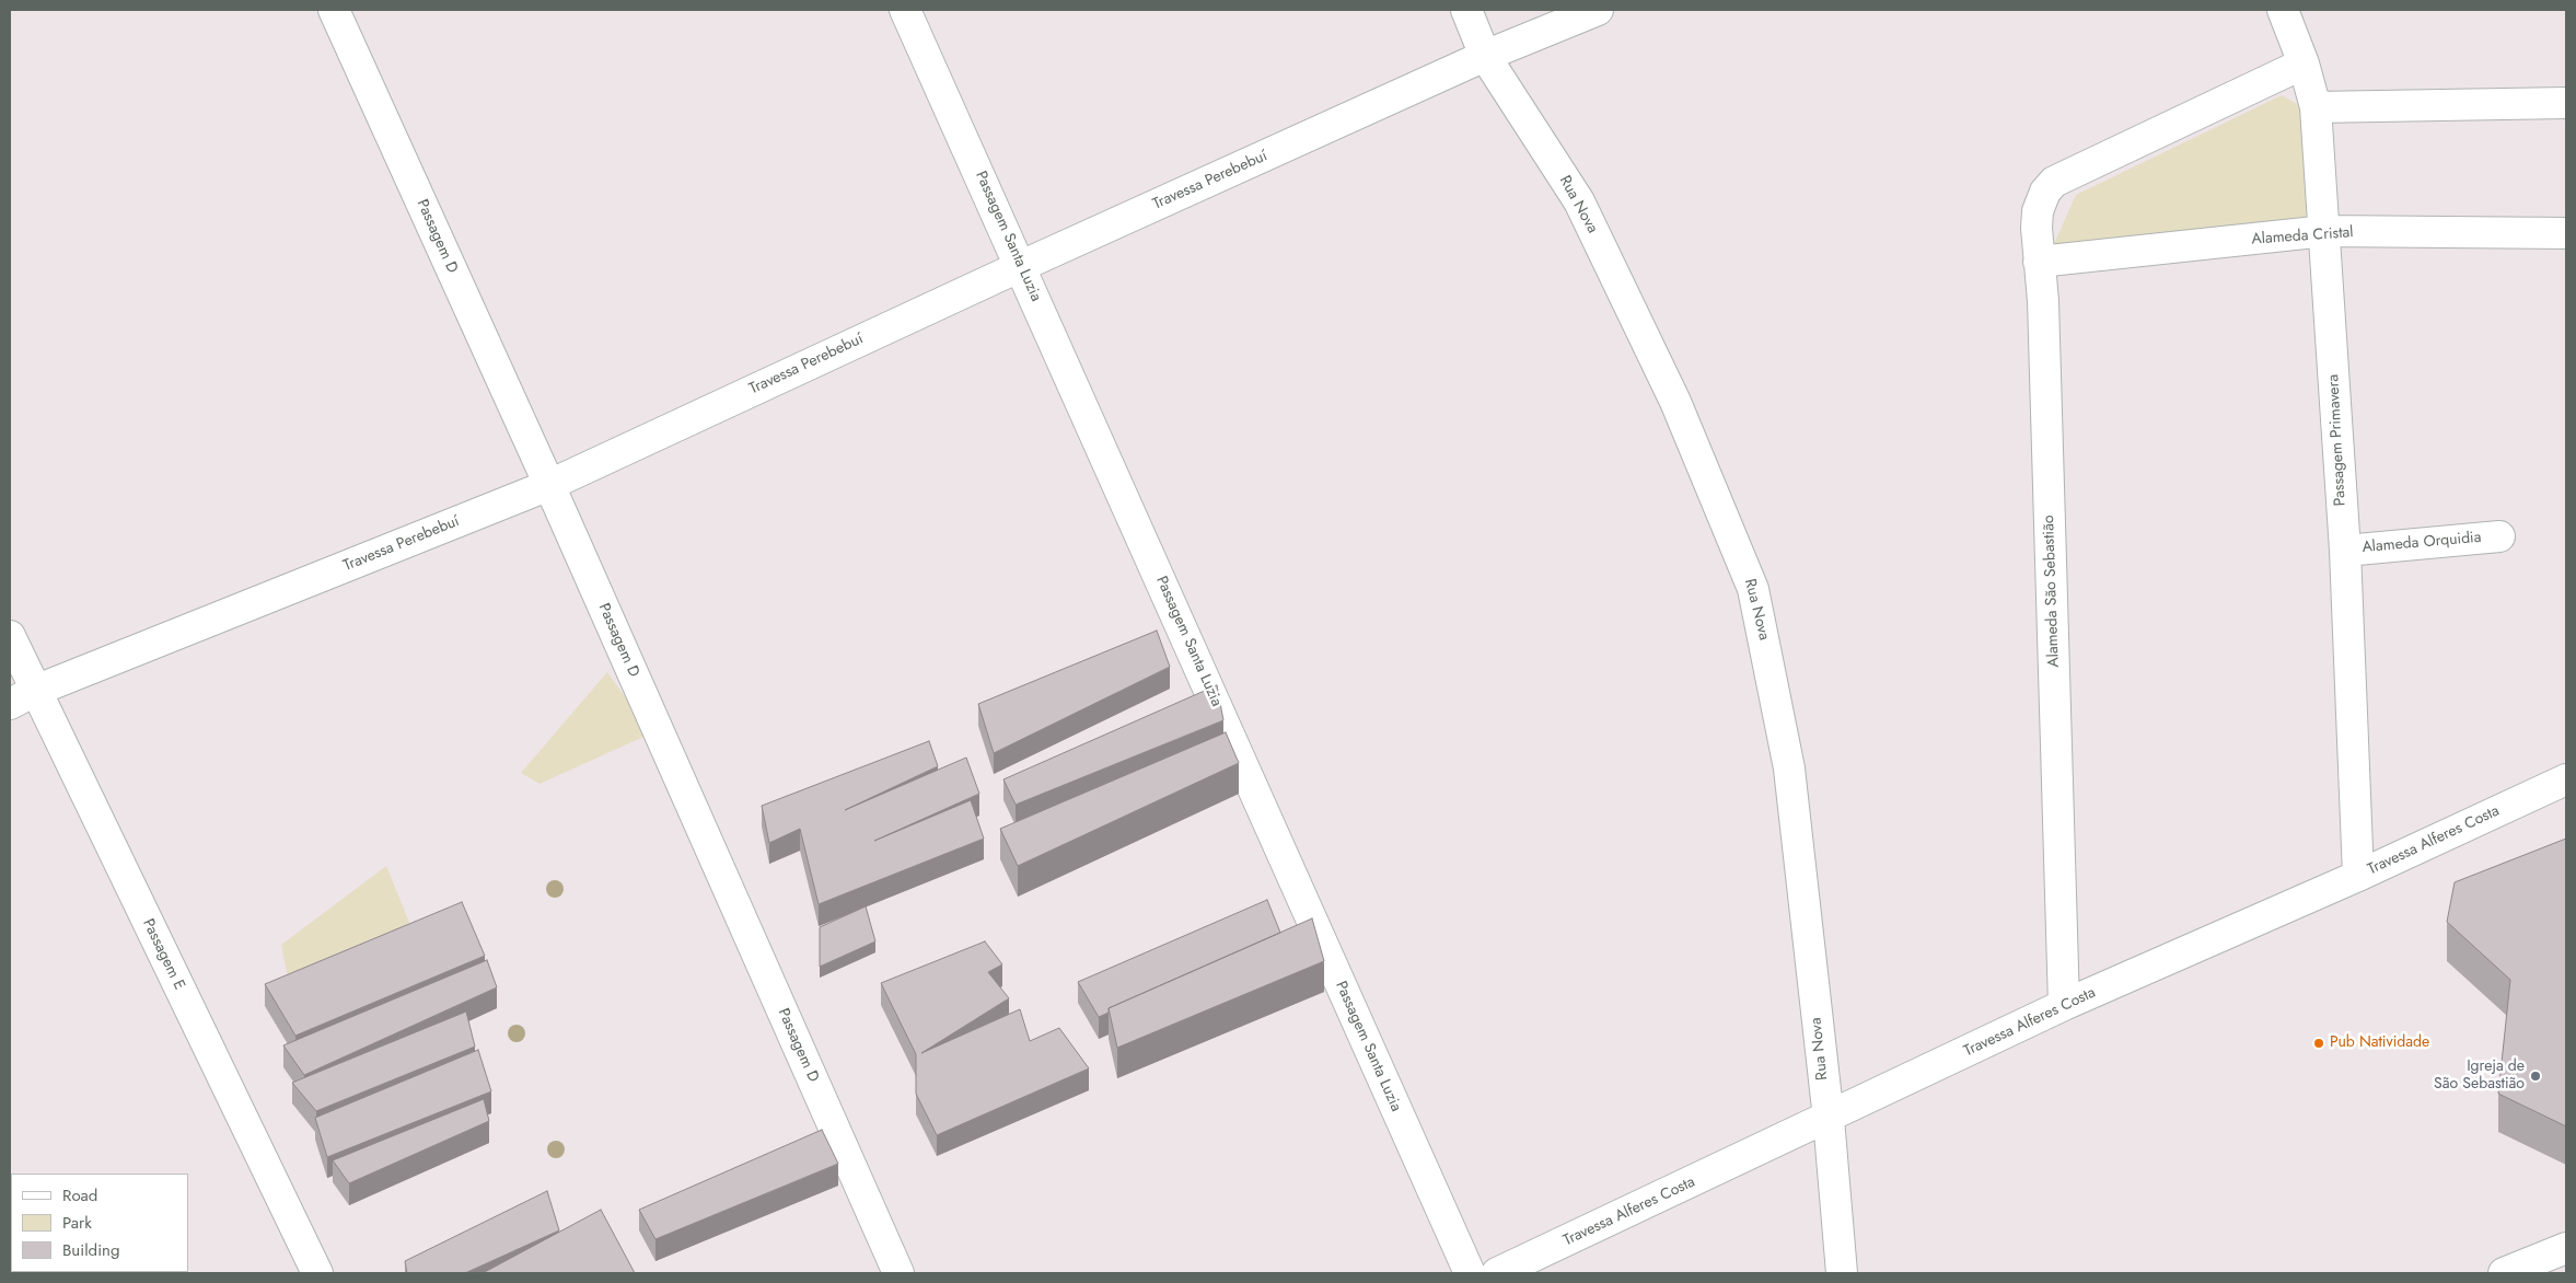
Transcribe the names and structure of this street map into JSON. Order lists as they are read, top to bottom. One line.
{"streets":{"street":["Travessa Perebebuí","Rua Nova","Passagem D","Passagem Santa Luzia","Alameda Cristal","Passagem Primavera","Alameda Orquidia","Alameda São Sebastião","Travessa Alferes Costa","Passagem E"]},"crossings":[["Travessa Perebebuí","Rua Nova"],["Travessa Perebebuí","Passagem D"],["Travessa Perebebuí","Passagem Santa Luzia"],["Travessa Perebebuí","Passagem E"],["Rua Nova","Travessa Alferes Costa"],["Alameda Cristal","Passagem Primavera"],["Alameda Cristal","Alameda São Sebastião"],["Passagem Primavera","Alameda Orquidia"],["Passagem Primavera","Alameda São Sebastião"],["Passagem Primavera","Travessa Alferes Costa"],["Alameda São Sebastião","Travessa Alferes Costa"]],"places":["Pub Natividade","Igreja de São Sebastião"],"legend":["Road","Park","Building"]}
